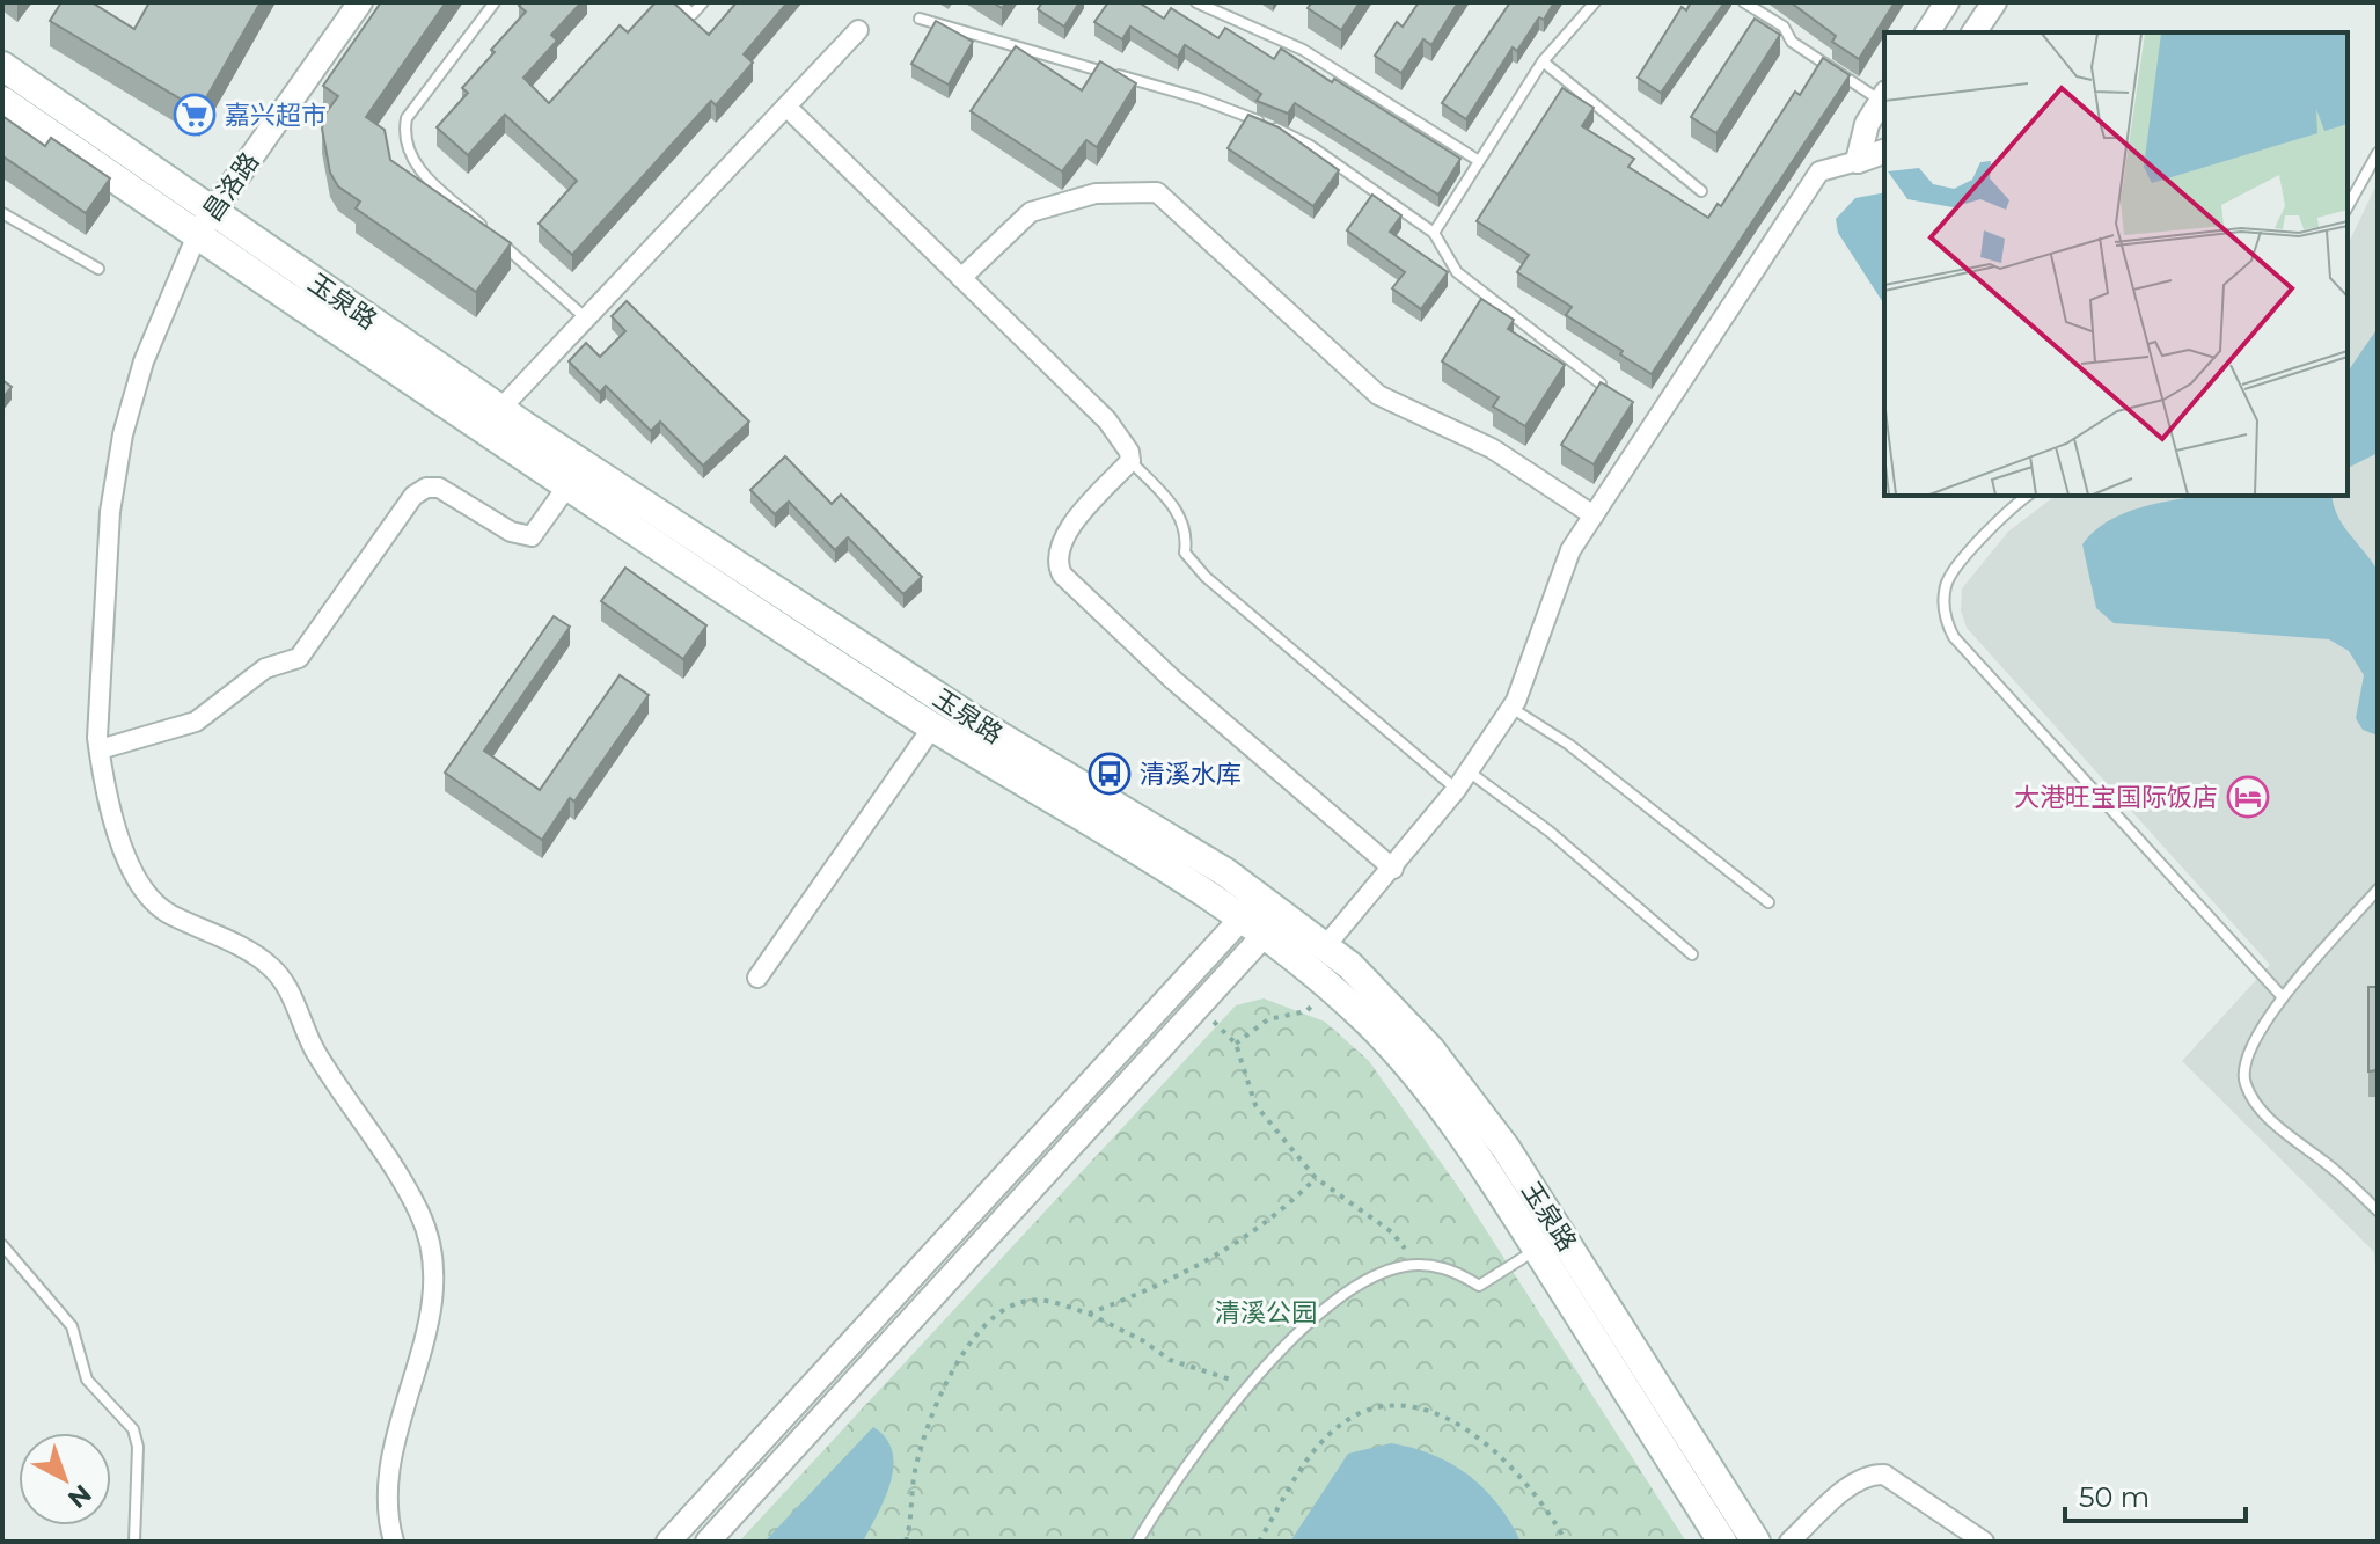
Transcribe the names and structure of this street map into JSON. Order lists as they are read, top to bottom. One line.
{"streets":{"main road":["玉泉路"],"street":["昌洛路"]},"crossings":[["昌洛路","玉泉路"]],"parks":["清溪公园"],"places":{"supermarket":["嘉兴超市"],"bus stop":["清溪水库"],"hotel":["大港旺宝国际饭店"]},"scale_bar":"50 m","north":"bottom right"}
